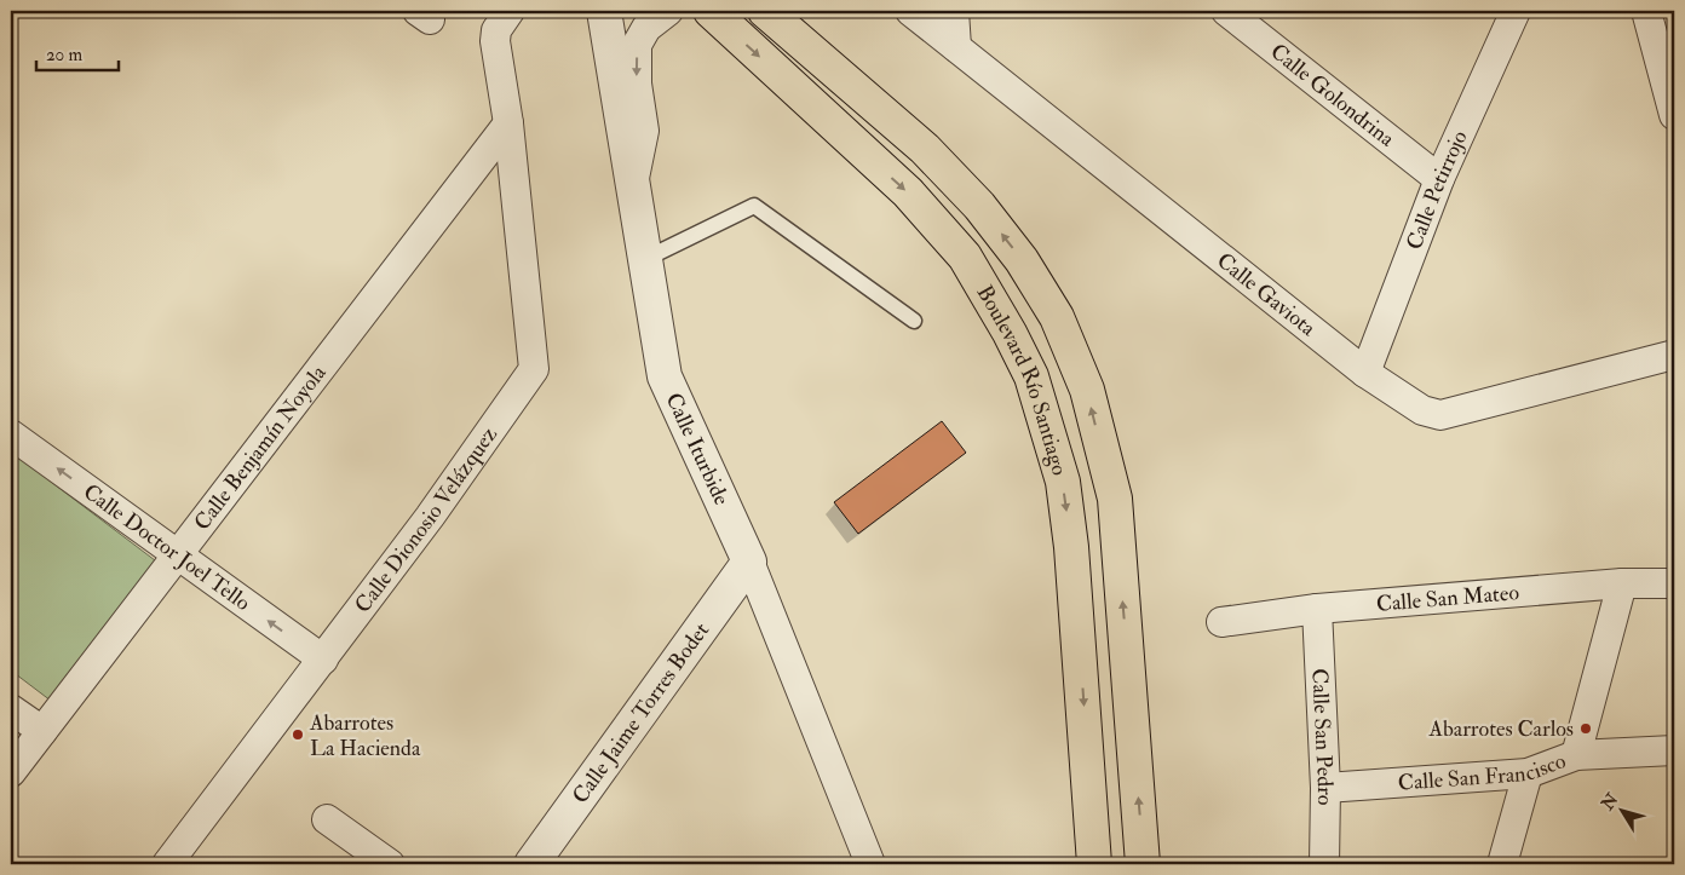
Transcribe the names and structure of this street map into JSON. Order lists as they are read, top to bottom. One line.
{"streets":{"main road":["Boulevard Río Santiago"],"street":["Calle Golondrina","Calle Petirrojo","Calle Gaviota","Calle Benjamín Noyola","Calle Iturbide","Calle Dionosio Velázquez","Calle Doctor Joel Tello","Calle San Mateo","Calle Jaime Torres Bodet","Calle San Pedro","Calle San Francisco"]},"crossings":[["Calle Golondrina","Calle Petirrojo"],["Calle Petirrojo","Calle Gaviota"],["Calle Benjamín Noyola","Calle Dionosio Velázquez"],["Calle Benjamín Noyola","Calle Doctor Joel Tello"],["Calle Iturbide","Calle Jaime Torres Bodet"],["Calle Dionosio Velázquez","Calle Doctor Joel Tello"],["Calle San Mateo","Calle San Pedro"],["Calle San Pedro","Calle San Francisco"]],"one_way":["Calle Doctor Joel Tello"],"places":["Abarrotes Carlos","Abarrotes La Hacienda"],"scale_bar":"20 m","north":"top left"}
